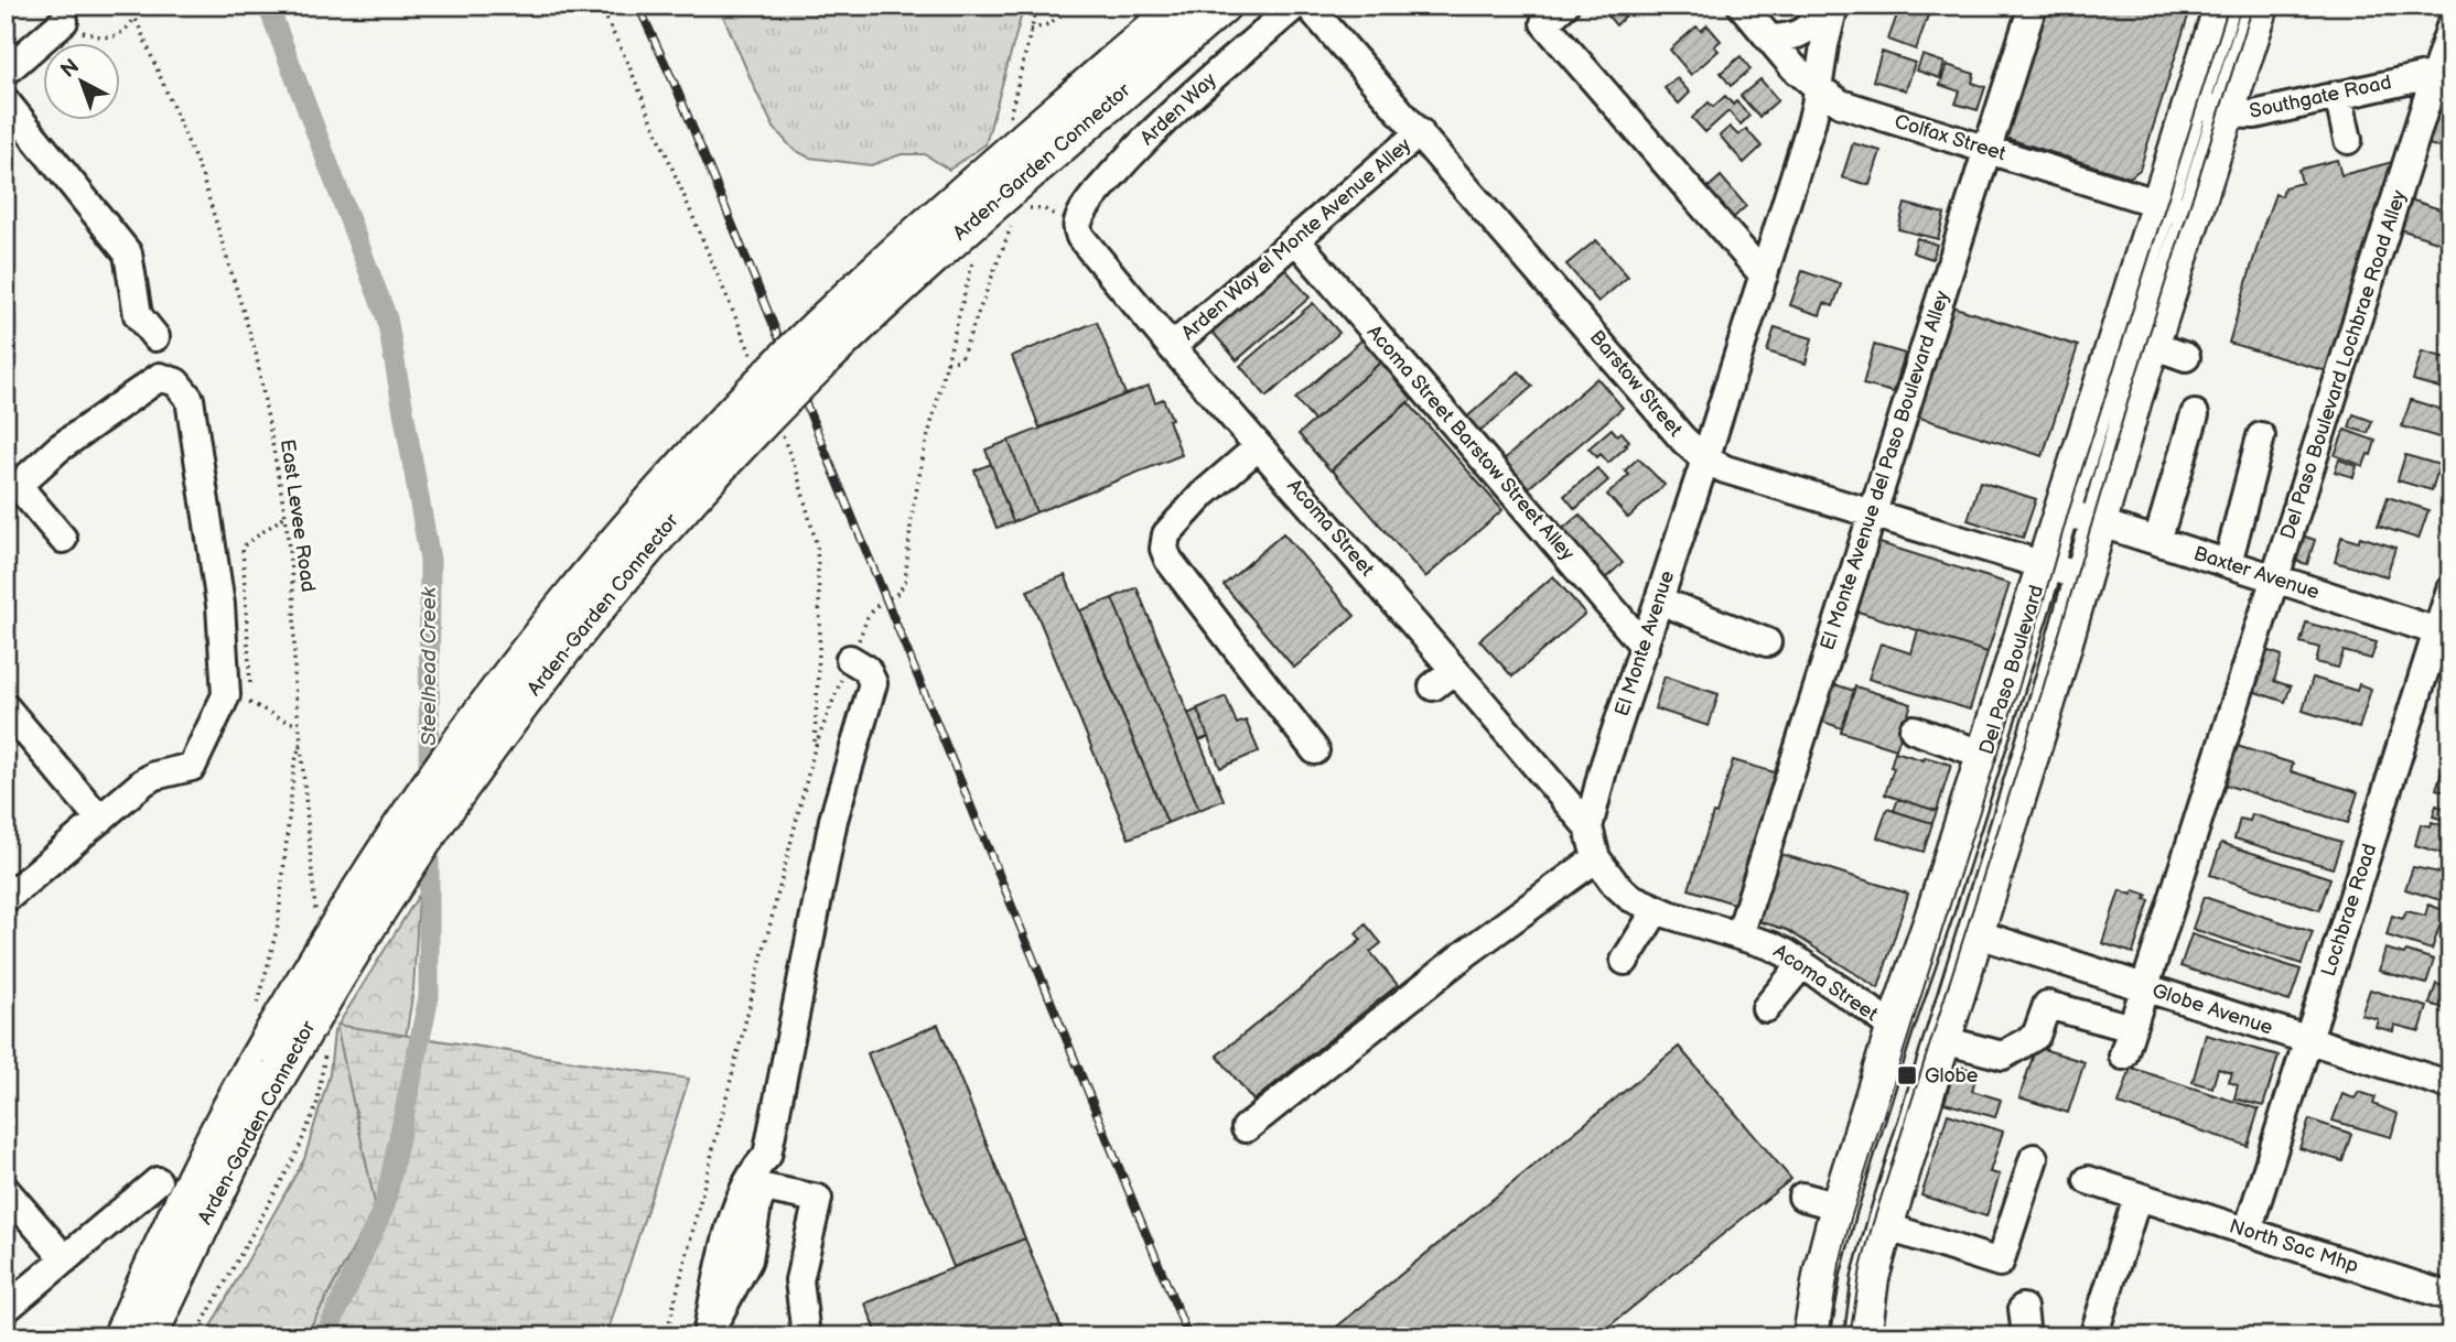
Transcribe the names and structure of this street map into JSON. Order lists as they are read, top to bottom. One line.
{"streets":{"main road":["Arden-Garden Connector","Del Paso Boulevard"],"street":["Southgate Road","Arden Way","Colfax Street","Arden Way el Monte Avenue Alley","Del Paso Boulevard Lochbrae Road Alley","Barstow Street","Acoma Street Barstow Street Alley","El Monte Avenue del Paso Boulevard Alley","Acoma Street","Baxter Avenue","El Monte Avenue","Lochbrae Road","Globe Avenue","North Sac Mhp"],"path":["East Levee Road"]},"crossings":[["Southgate Road","Del Paso Boulevard Lochbrae Road Alley"],["Southgate Road","Del Paso Boulevard"],["Arden Way","Acoma Street"],["Colfax Street","El Monte Avenue del Paso Boulevard Alley"],["Colfax Street","El Monte Avenue"],["Colfax Street","Del Paso Boulevard"],["Arden Way el Monte Avenue Alley","Barstow Street"],["Arden Way el Monte Avenue Alley","Acoma Street Barstow Street Alley"],["Arden Way el Monte Avenue Alley","Acoma Street"],["Del Paso Boulevard Lochbrae Road Alley","Baxter Avenue"],["Del Paso Boulevard Lochbrae Road Alley","Globe Avenue"],["Barstow Street","El Monte Avenue del Paso Boulevard Alley"],["Barstow Street","El Monte Avenue"],["Barstow Street","Del Paso Boulevard"],["Acoma Street Barstow Street Alley","El Monte Avenue"],["El Monte Avenue del Paso Boulevard Alley","Acoma Street"],["Acoma Street","El Monte Avenue"],["Acoma Street","Del Paso Boulevard"],["Baxter Avenue","Del Paso Boulevard"],["Baxter Avenue","Lochbrae Road"],["Lochbrae Road","Globe Avenue"],["Lochbrae Road","North Sac Mhp"]],"water":["Steelhead Creek"],"places":{"transit":["Globe"]},"north":"top left"}
